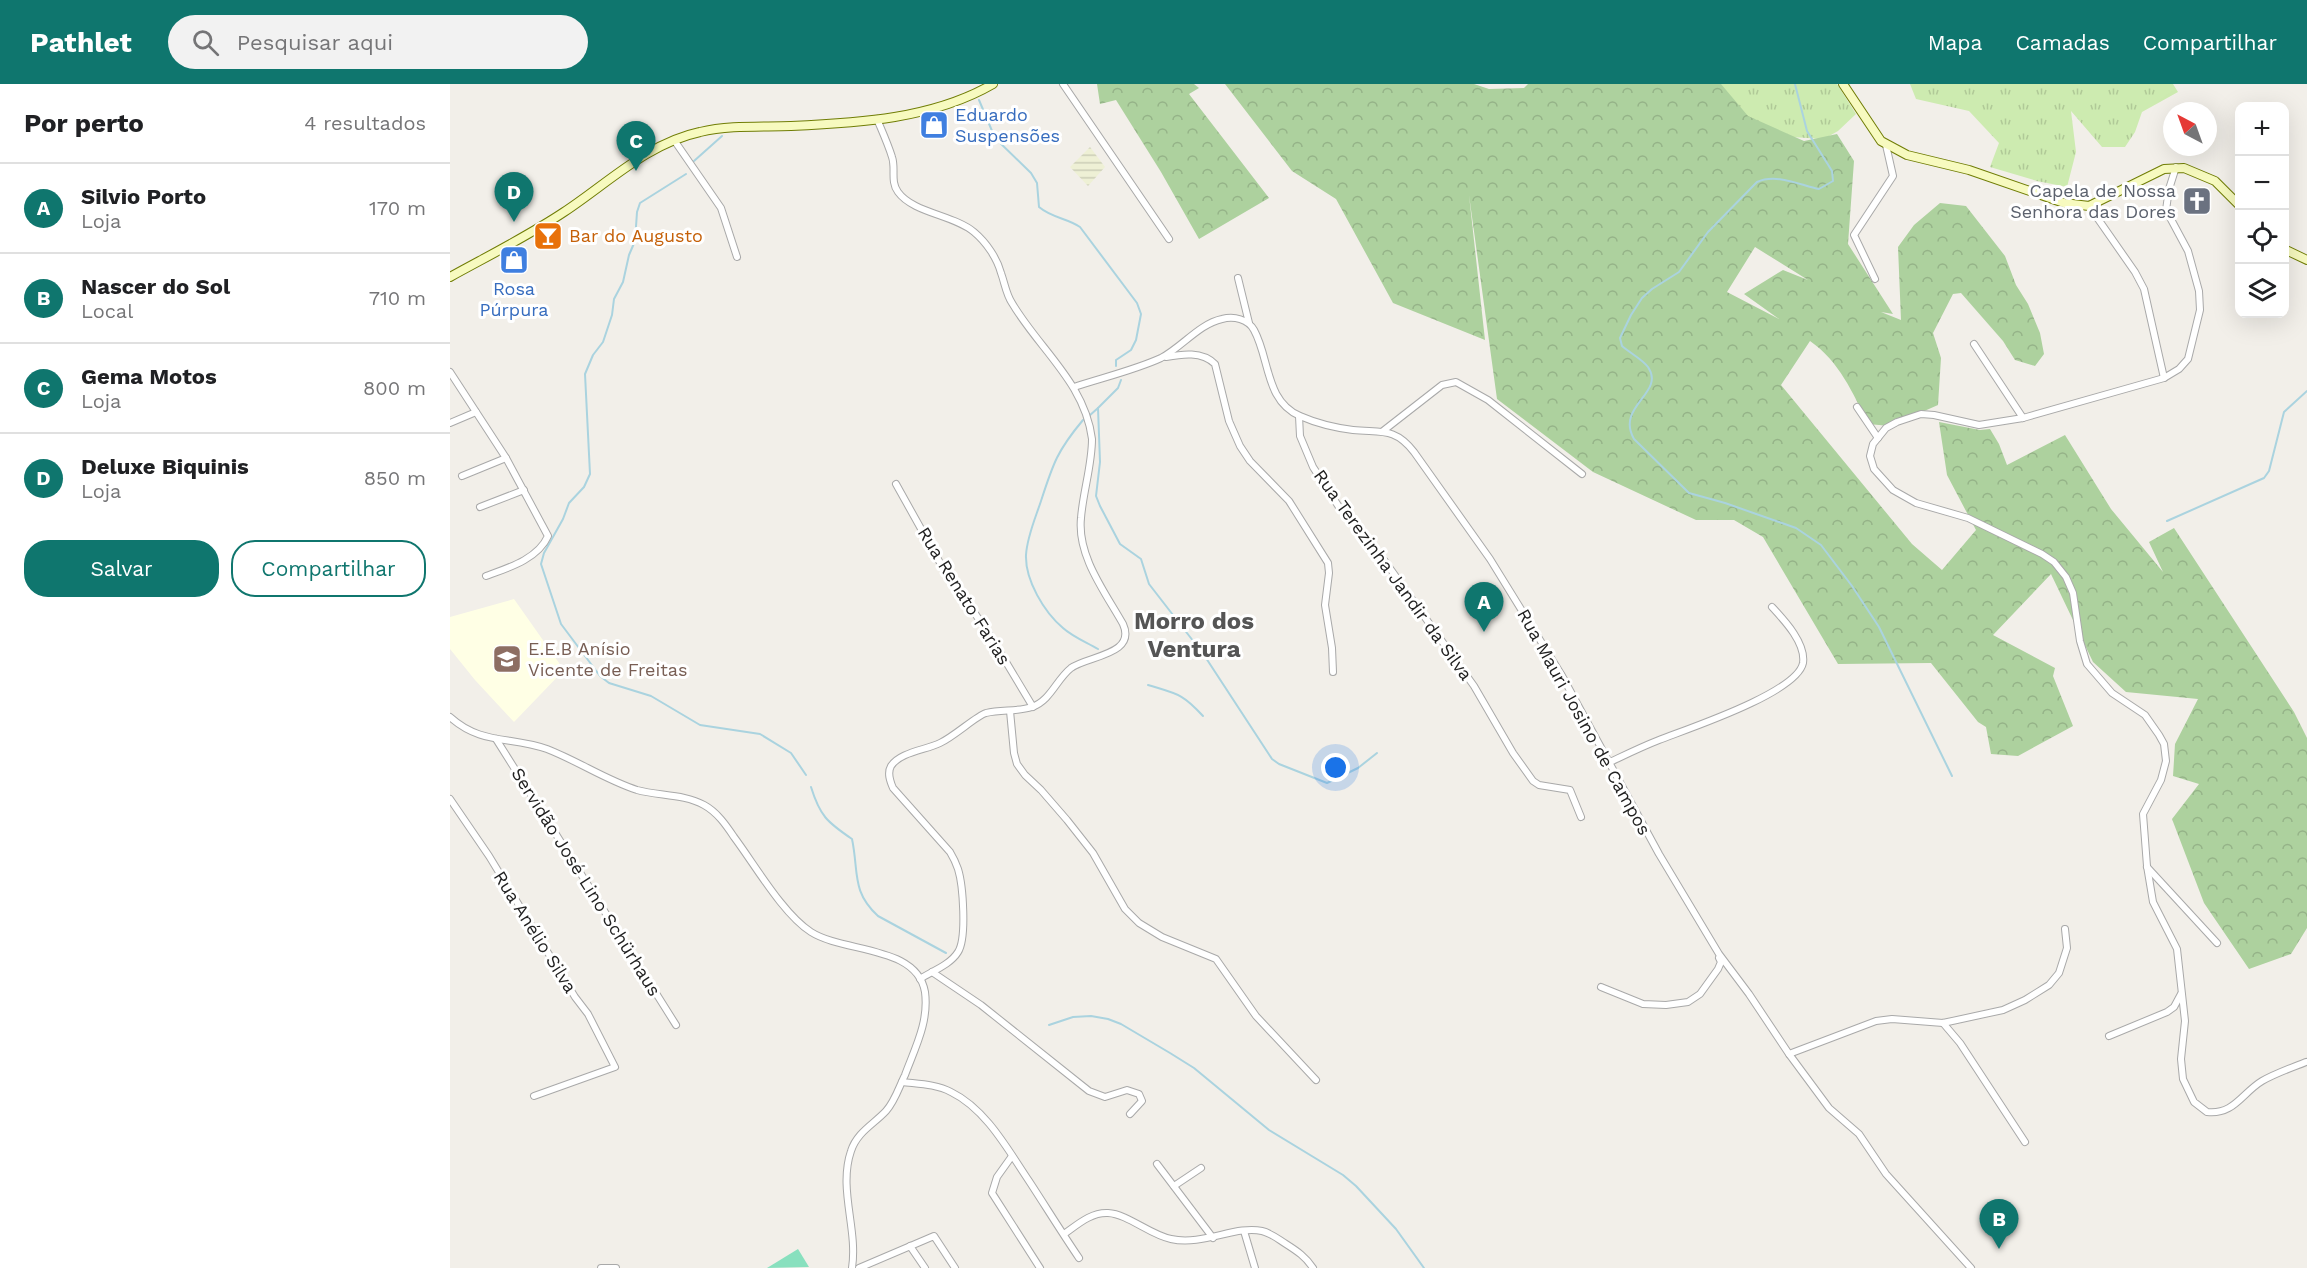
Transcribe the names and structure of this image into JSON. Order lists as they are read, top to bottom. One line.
{"streets":{"street":["Rua Terezinha Jandir da Silva","Rua Renato Farias","Rua Mauri Josino de Campos","Servidão José Lino Schürhaus","Rua Anélio Silva"]},"crossings":[["Rua Terezinha Jandir da Silva","Rua Mauri Josino de Campos"]],"districts":["Morro dos Ventura"],"places":{"shop":["Eduardo Suspensões","Rosa Púrpura"],"church":["Capela de Nossa Senhora das Dores"],"bar":["Bar do Augusto"],"school or university":["E.E.B Anísio Vicente de Freitas"]},"north":"top left","page":{"header":"Pathlet","search":"Pesquisar aqui","nav":["Mapa","Camadas","Compartilhar"],"heading":["Por perto","4 resultados"],"map_buttons":["+","−"],"pins":["C","D","A","B"],"list":[{"mark":"A","name":"Silvio Porto","note":"Loja","value":"170 m"},{"mark":"B","name":"Nascer do Sol","note":"Local","value":"710 m"},{"mark":"C","name":"Gema Motos","note":"Loja","value":"800 m"},{"mark":"D","name":"Deluxe Biquinis","note":"Loja","value":"850 m"}],"buttons":["Salvar","Compartilhar"]}}
